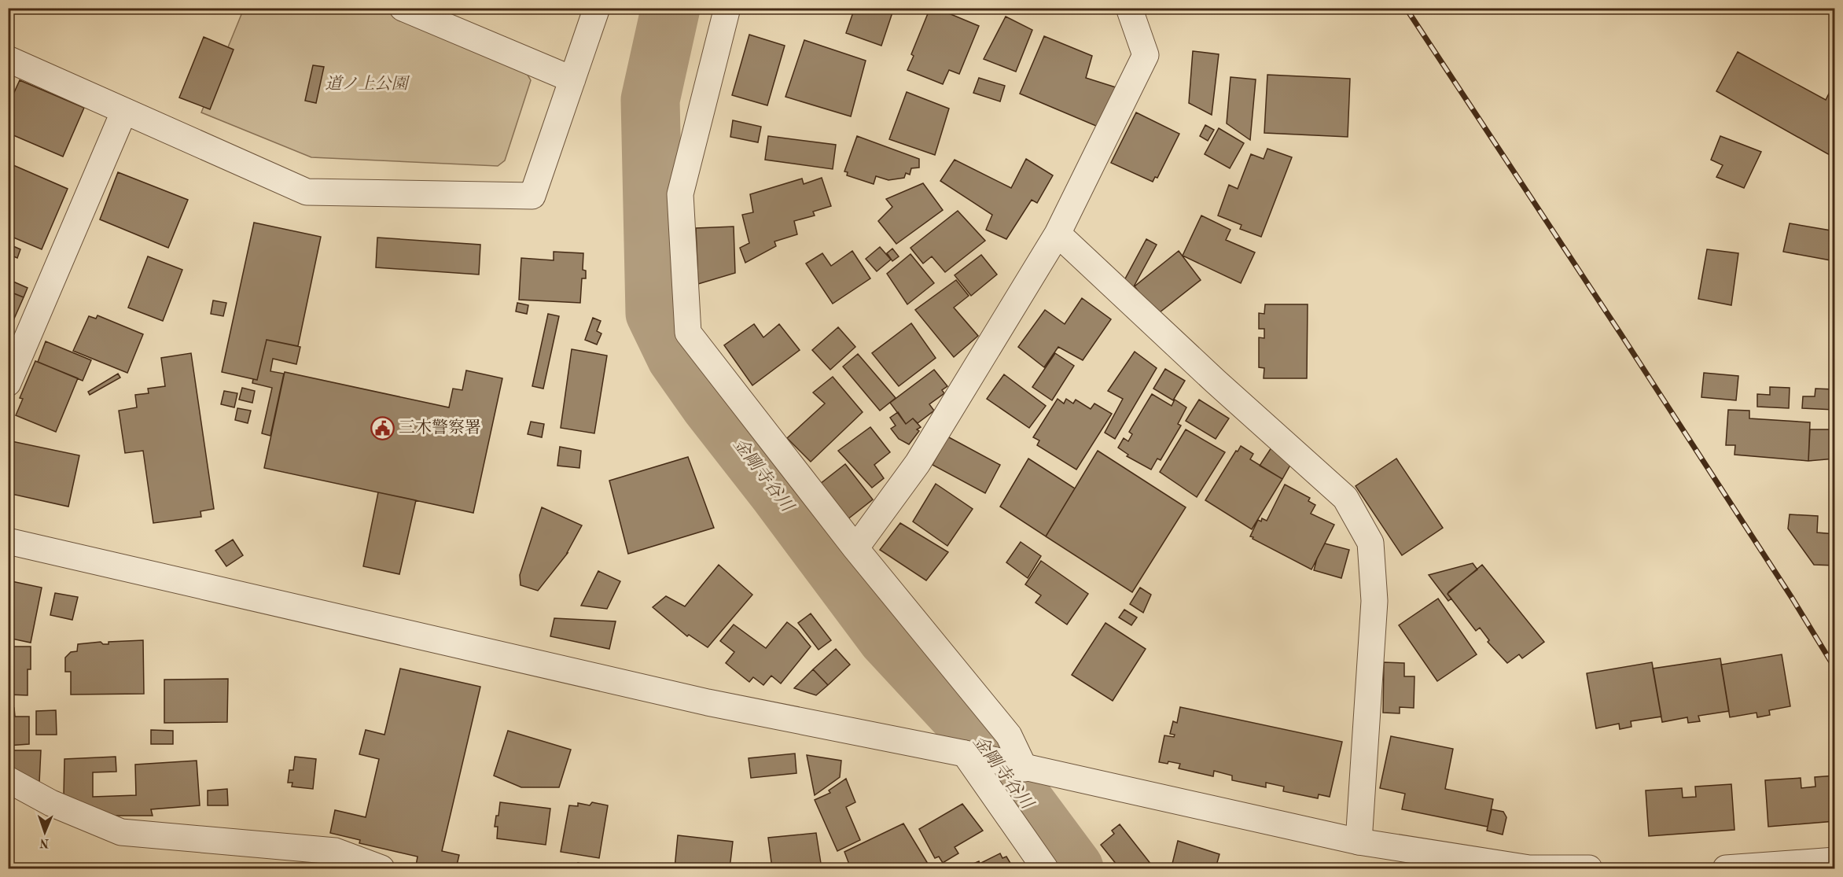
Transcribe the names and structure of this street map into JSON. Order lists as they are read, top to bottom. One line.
{"water":["金剛寺谷川"],"parks":["道ノ上公園"],"places":{"public building":["三木警察署"]},"north":"bottom"}
